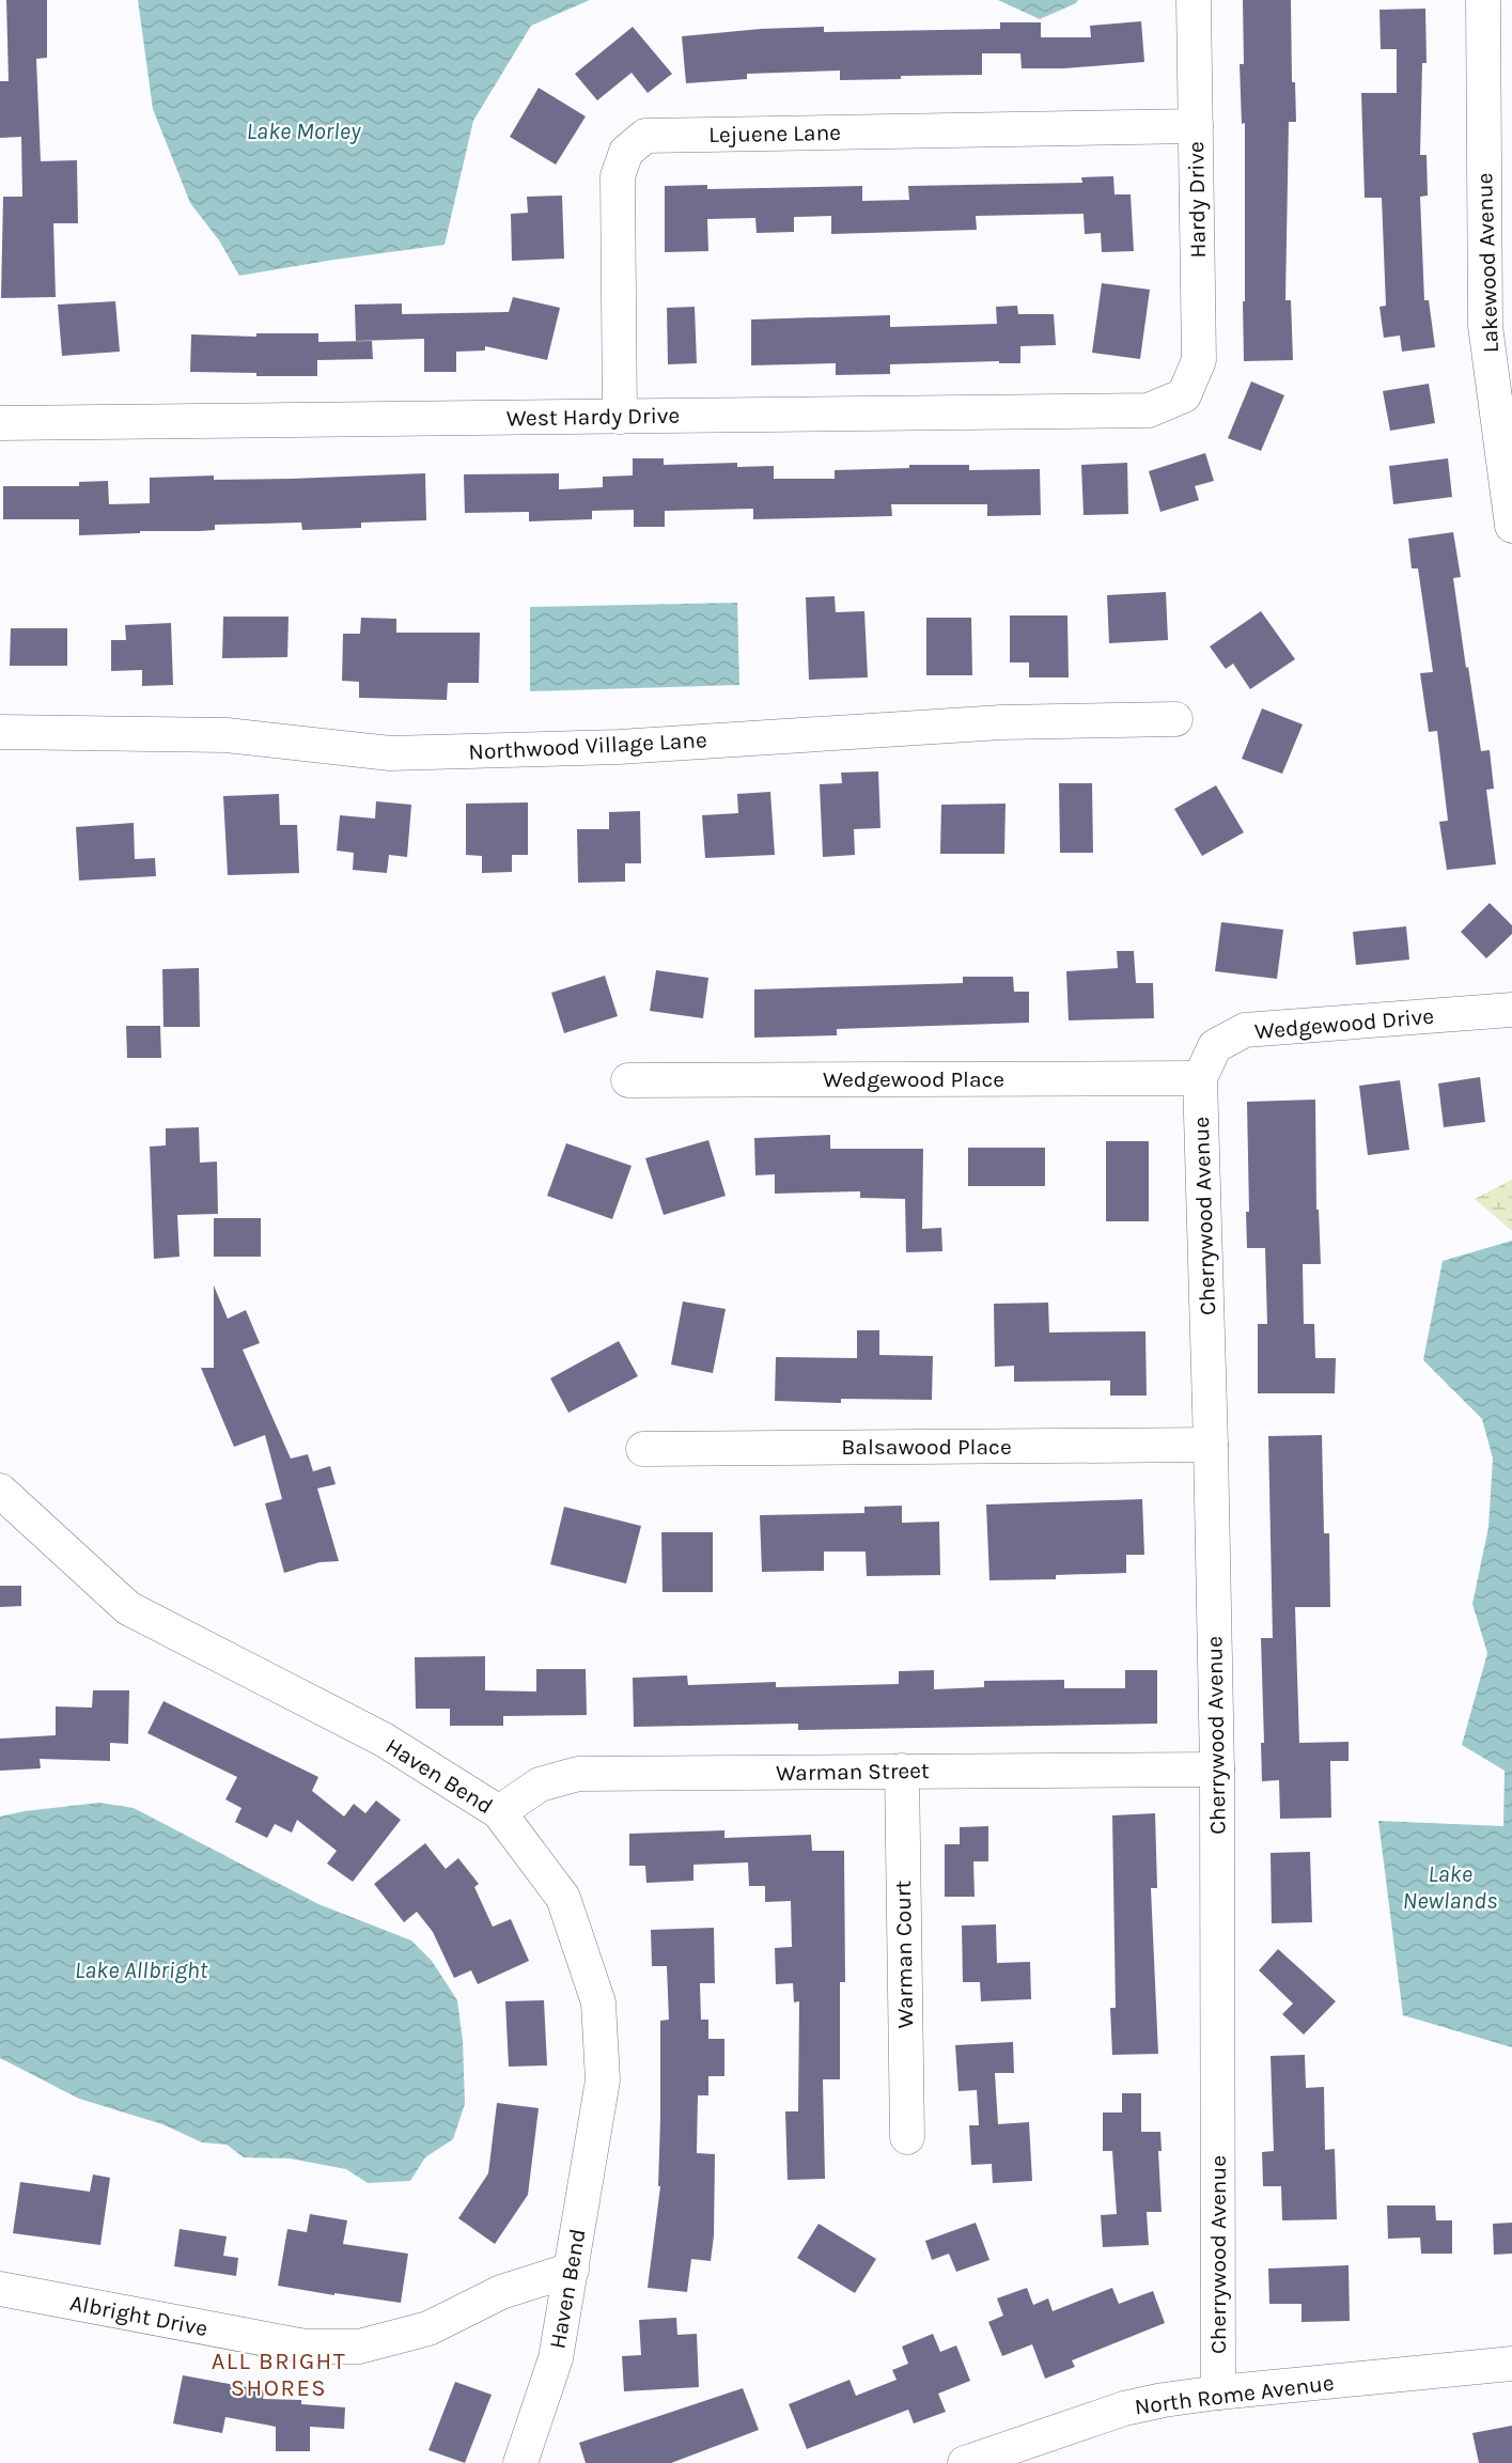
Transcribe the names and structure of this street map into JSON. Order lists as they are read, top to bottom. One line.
{"streets":{"street":["Lejuene Lane","Hardy Drive","Lakewood Avenue","West Hardy Drive","Northwood Village Lane","Wedgewood Drive","Wedgewood Place","Cherrywood Avenue","Balsawood Place","Warman Street","Haven Bend","Warman Court","Albright Drive","North Rome Avenue"]},"crossings":[["Lejuene Lane","Hardy Drive"],["Lejuene Lane","West Hardy Drive"],["Hardy Drive","West Hardy Drive"],["Wedgewood Drive","Wedgewood Place"],["Wedgewood Drive","Cherrywood Avenue"],["Wedgewood Place","Cherrywood Avenue"],["Cherrywood Avenue","Balsawood Place"],["Cherrywood Avenue","Warman Street"],["Cherrywood Avenue","North Rome Avenue"],["Warman Street","Haven Bend"],["Warman Street","Warman Court"],["Haven Bend","Albright Drive"]],"districts":["ALL BRIGHT SHORES"],"water":["Lake Morley","Lake Newlands","Lake Allbright"]}
